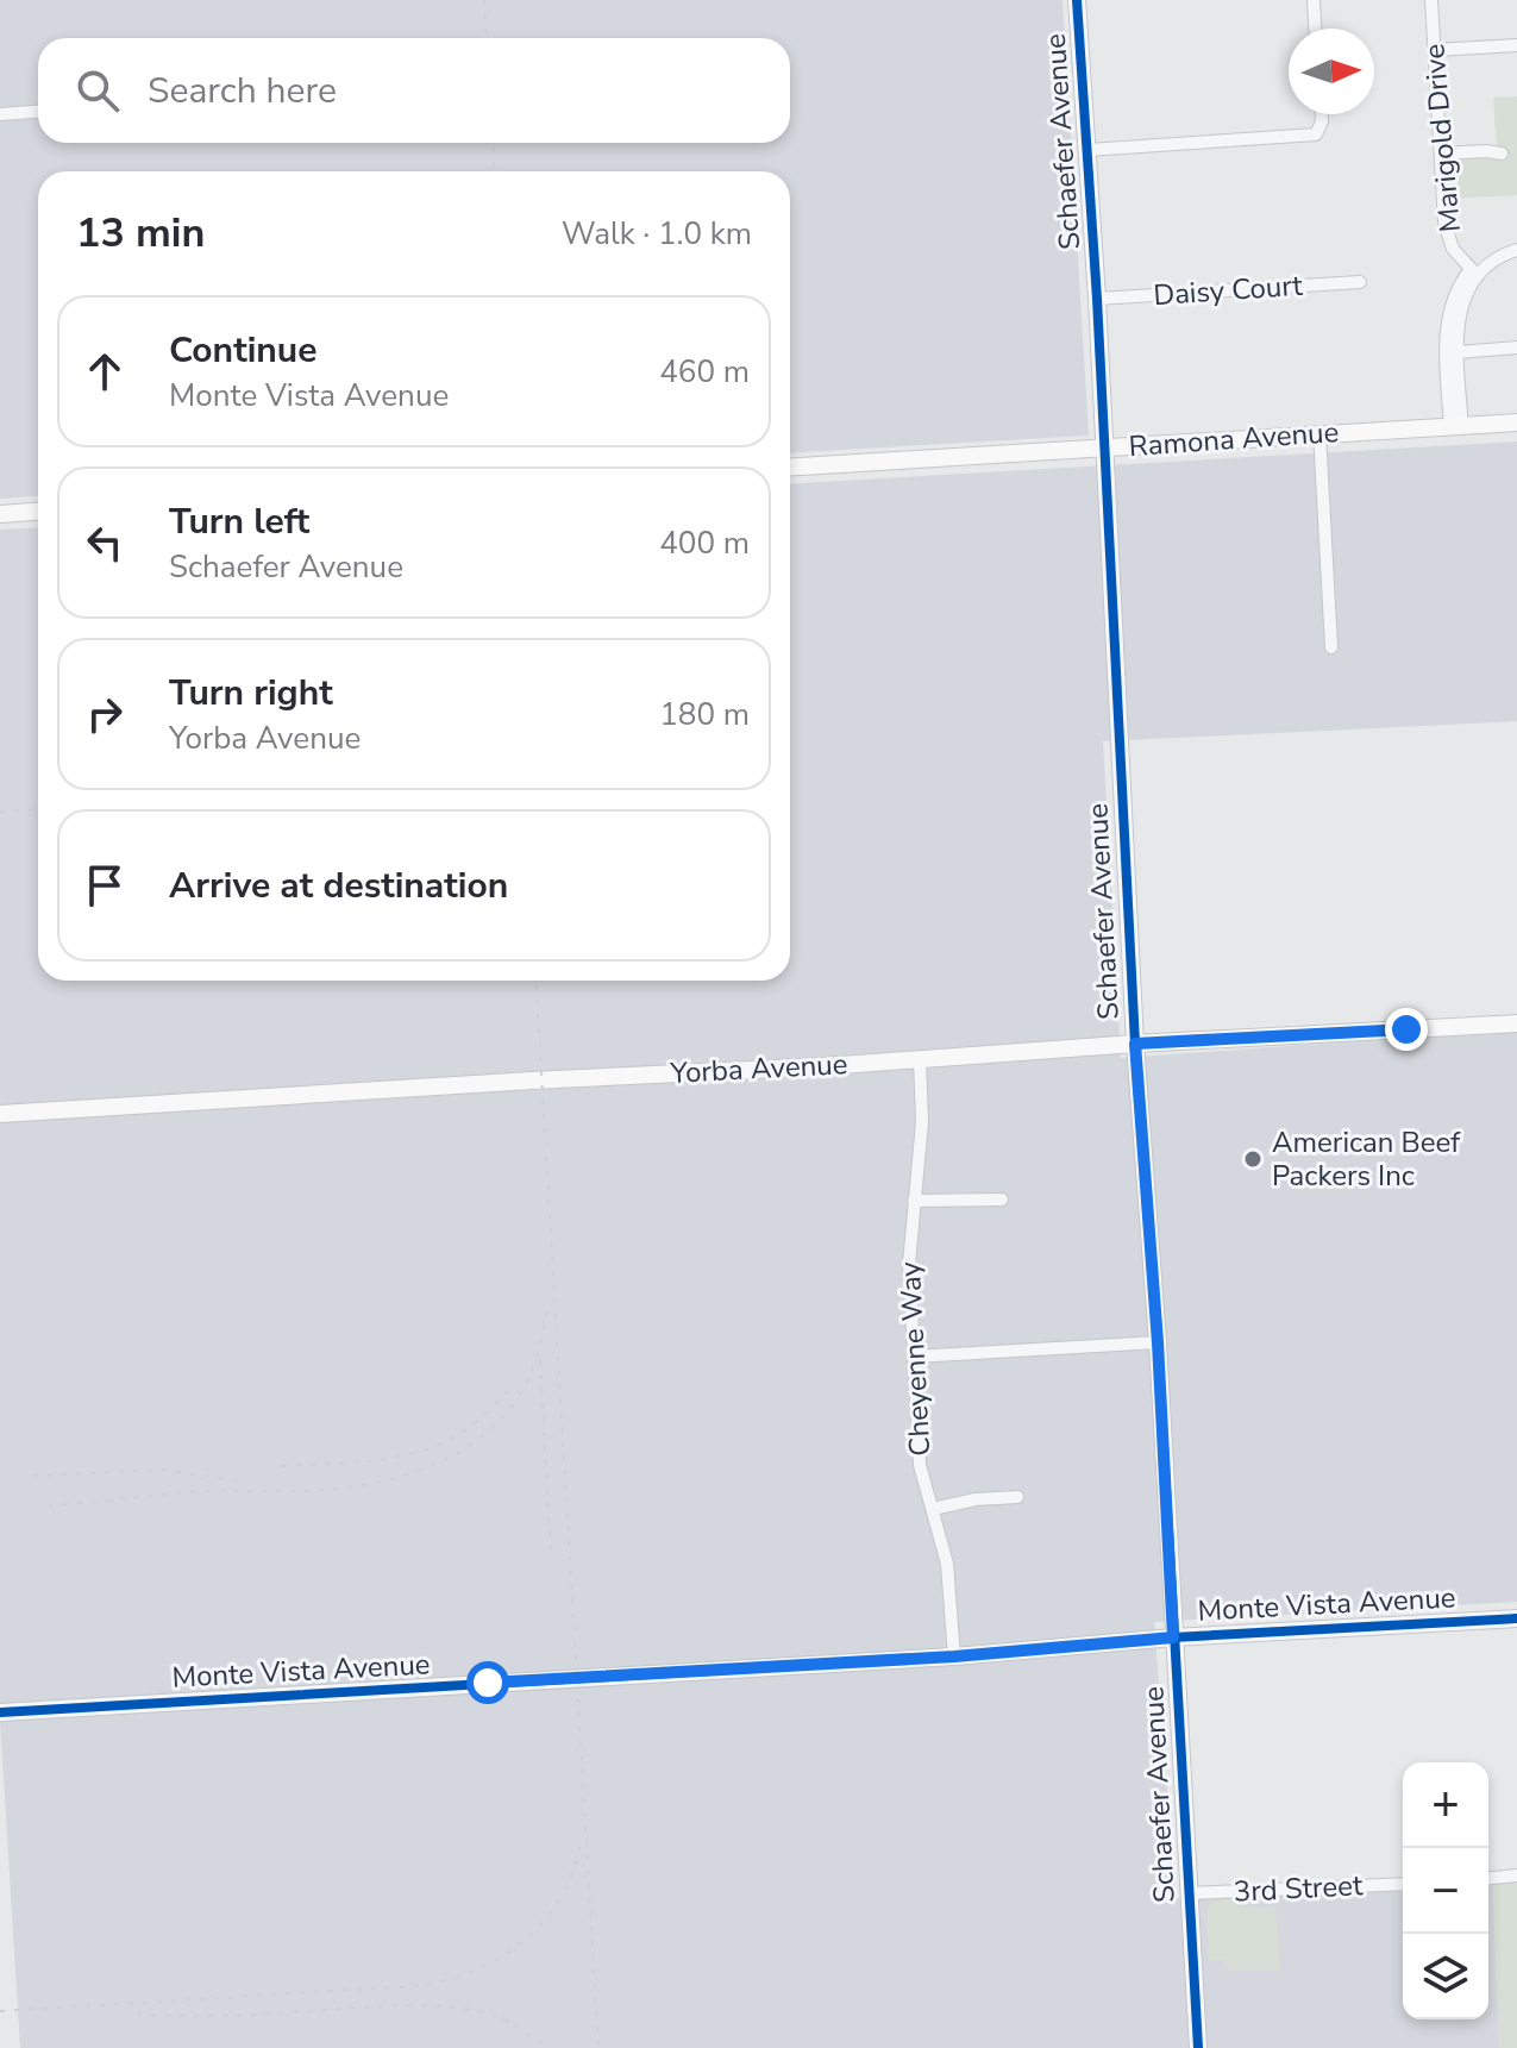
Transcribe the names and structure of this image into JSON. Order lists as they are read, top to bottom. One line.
{"streets":{"street":["Marigold Drive","Schaefer Avenue","Daisy Court","Ramona Avenue","Yorba Avenue","Cheyenne Way","Monte Vista Avenue","3rd Street"]},"crossings":[["Marigold Drive","Ramona Avenue"],["Schaefer Avenue","Daisy Court"],["Schaefer Avenue","Ramona Avenue"],["Schaefer Avenue","Yorba Avenue"],["Schaefer Avenue","Monte Vista Avenue"],["Schaefer Avenue","3rd Street"],["Yorba Avenue","Cheyenne Way"],["Cheyenne Way","Monte Vista Avenue"]],"places":["American Beef Packers Inc"],"north":"right","page":{"search":"Search here","heading":["13 min","Walk · 1.0 km"],"list":[["Continue","Monte Vista Avenue","460 m"],["Turn left","Schaefer Avenue","400 m"],["Turn right","Yorba Avenue","180 m"],"Arrive at destination"],"map_buttons":["+","−"]}}
